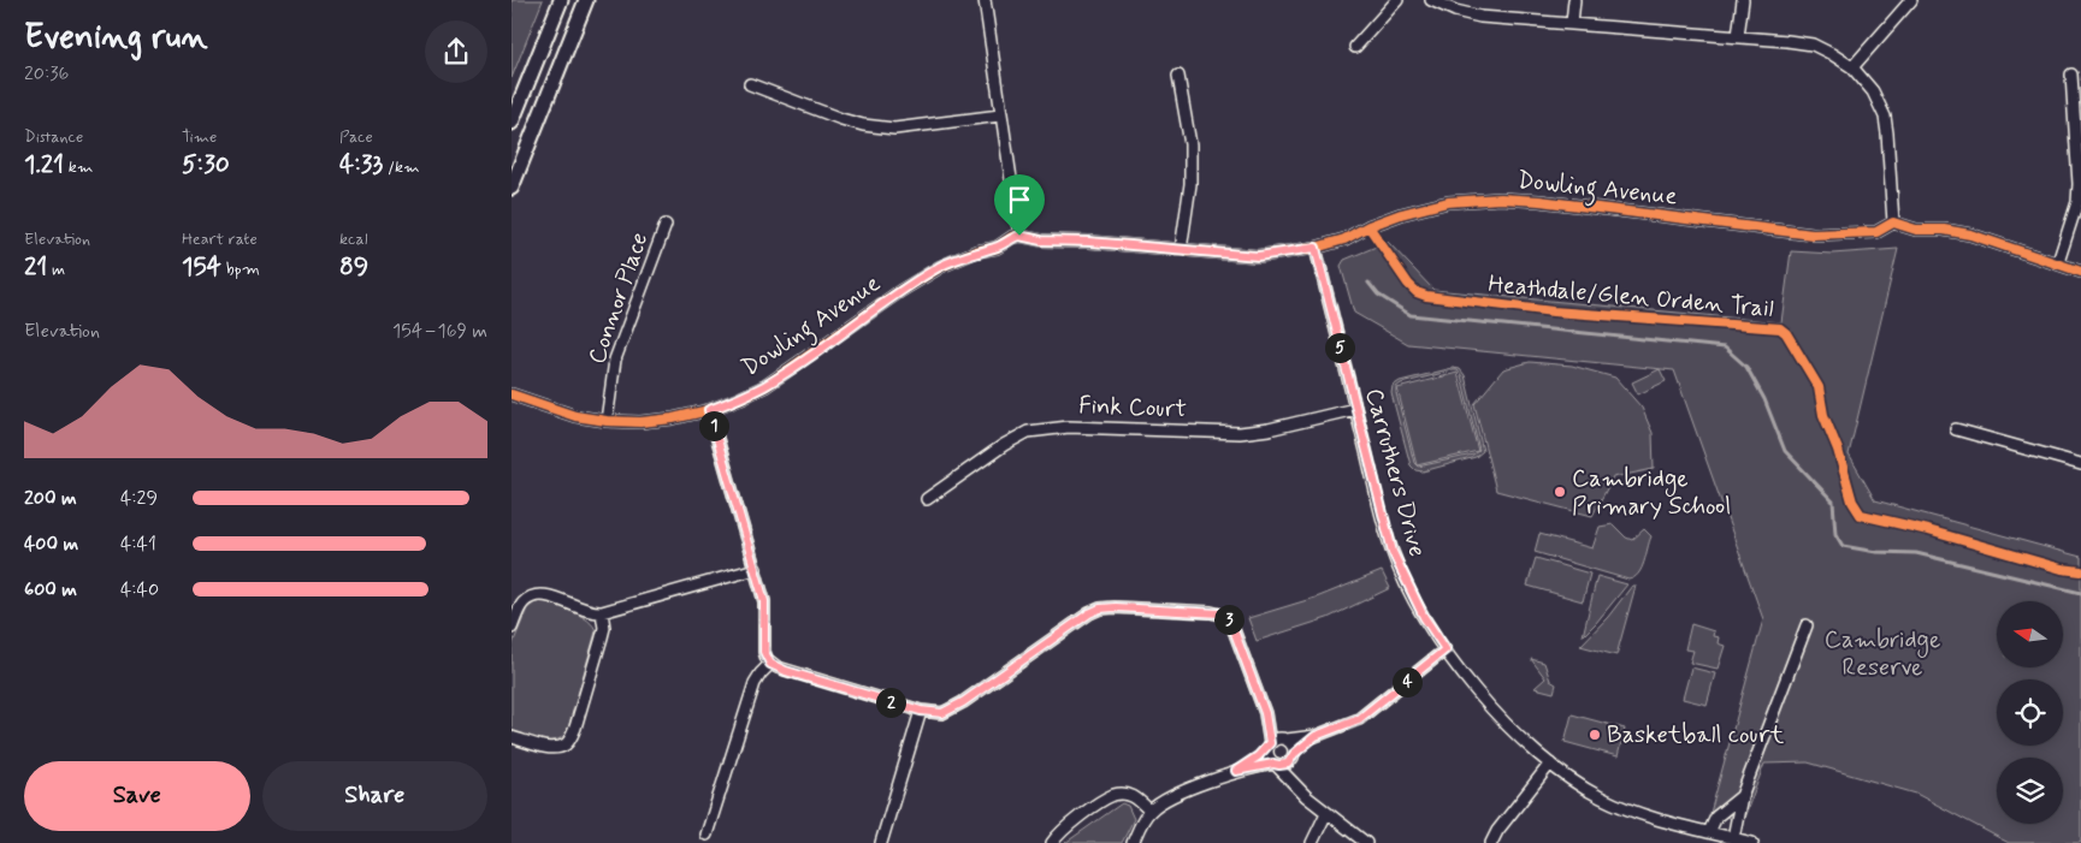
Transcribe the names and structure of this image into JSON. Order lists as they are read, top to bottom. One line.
{"streets":{"street":["Dowling Avenue","Connor Place","Fink Court","Carruthers Drive"],"cycle path":["Heathdale/Glen Orden Trail"]},"crossings":[["Dowling Avenue","Connor Place"],["Dowling Avenue","Carruthers Drive"],["Fink Court","Carruthers Drive"]],"parks":["Cambridge Reserve"],"places":["Cambridge Primary School","Basketball court"],"north":"left","page":{"heading":["Evening run","20:36"],"stats":[["Distance","1.21 km"],["Time","5:30"],["Pace","4:33 /km"],["Elevation","21 m"],["Heart rate","154 bpm"],["kcal","89"]],"chart":["Elevation","154–169 m"],"pins":["5","1","3","4","2"],"list":[{"name":"200 m","note":"4:29"},{"name":"400 m","note":"4:41"},{"name":"600 m","note":"4:40"}],"buttons":["Save","Share"]}}
